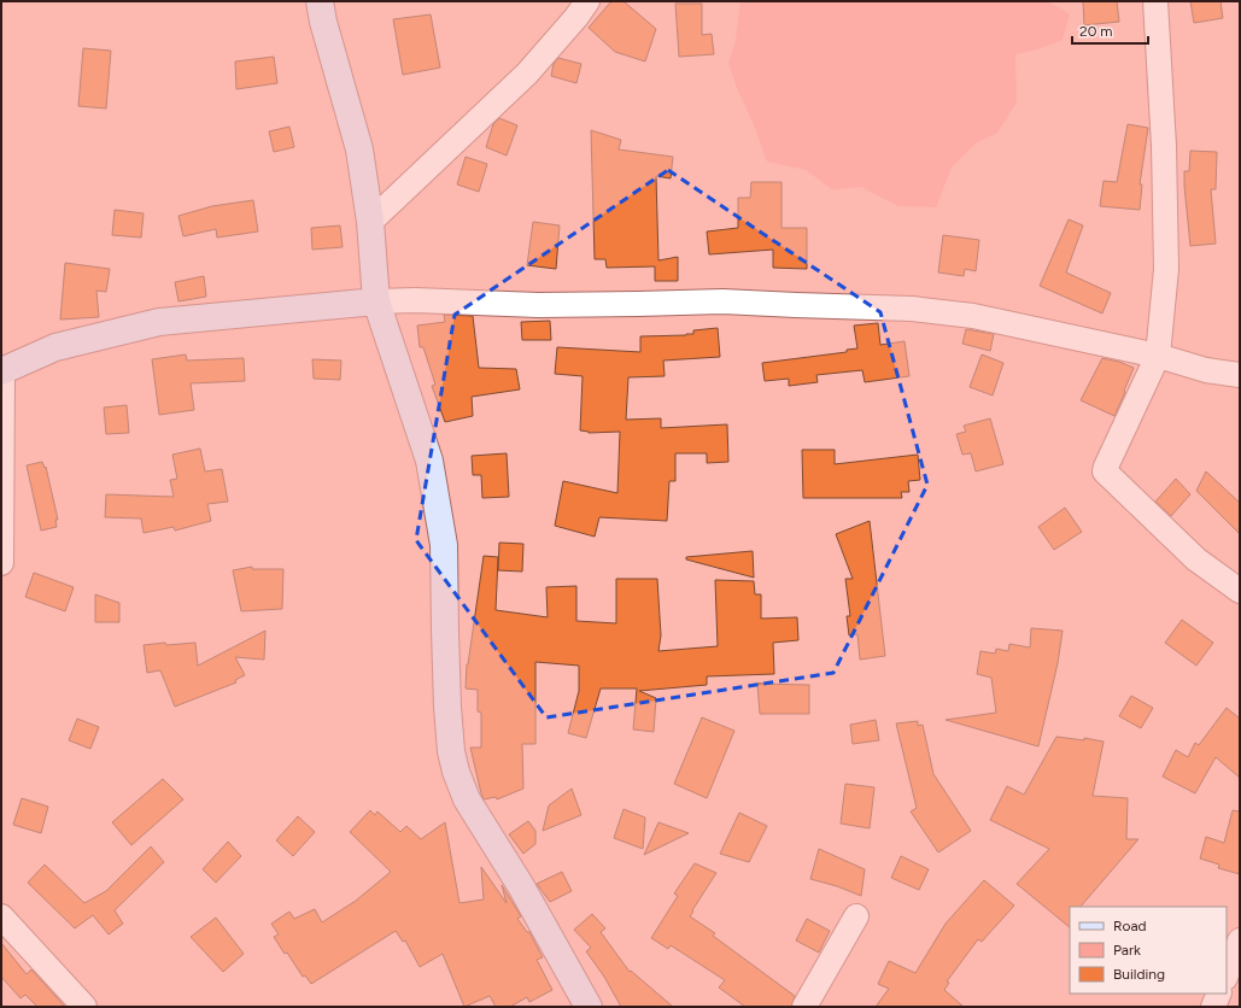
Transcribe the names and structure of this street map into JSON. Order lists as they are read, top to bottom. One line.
{"legend":["Road","Park","Building"],"scale_bar":"20 m"}
